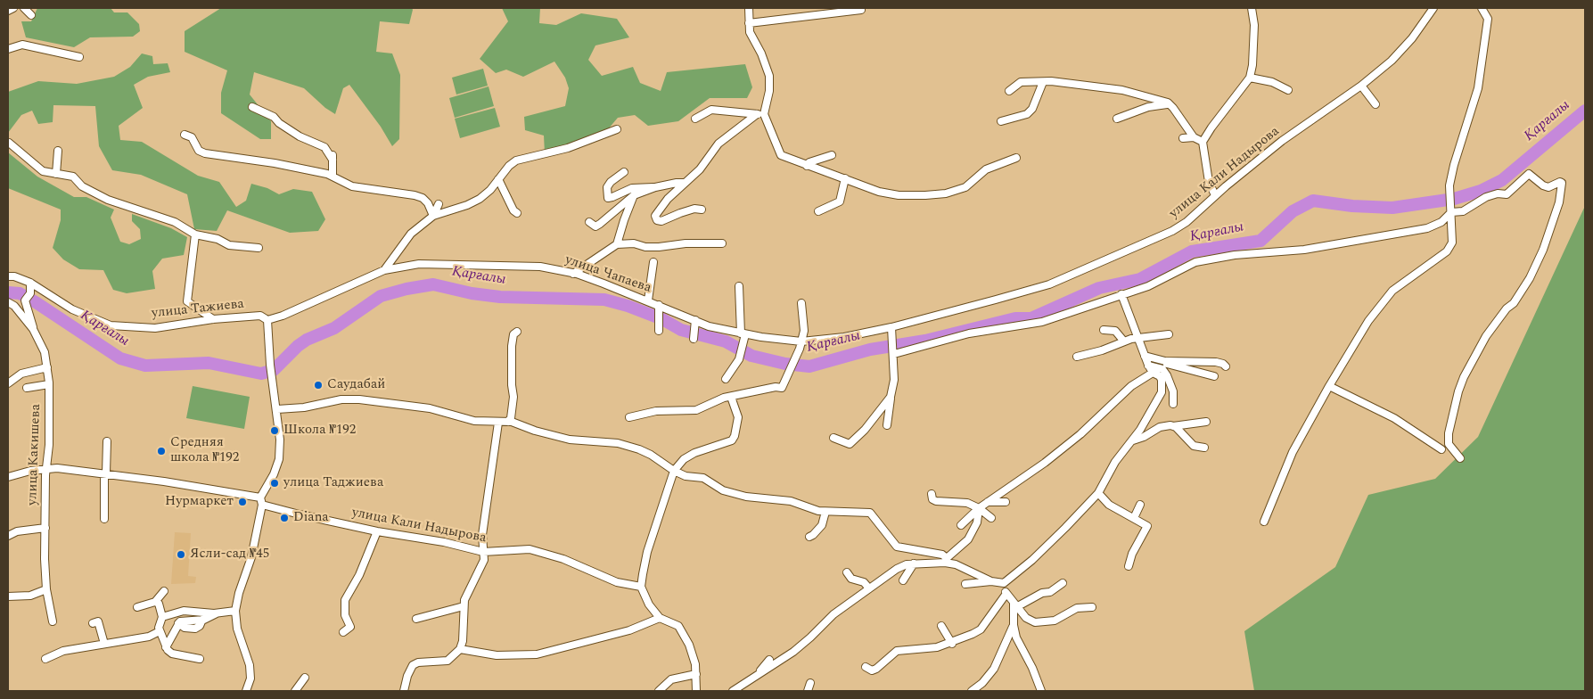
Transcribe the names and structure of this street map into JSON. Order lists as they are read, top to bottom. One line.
{"streets":{"street":["улица Кали Надырова","улица Чапаева","улица Тажиева","улица Какишева"]},"crossings":[["улица Кали Надырова","улица Чапаева"],["улица Кали Надырова","улица Какишева"],["улица Чапаева","улица Тажиева"]],"water":["Қарғалы"],"places":["Саудабай","Школа №192","Средняя школа №192","улица Таджиева","Нурмаркет","Diana","Ясли-сад №45"]}
